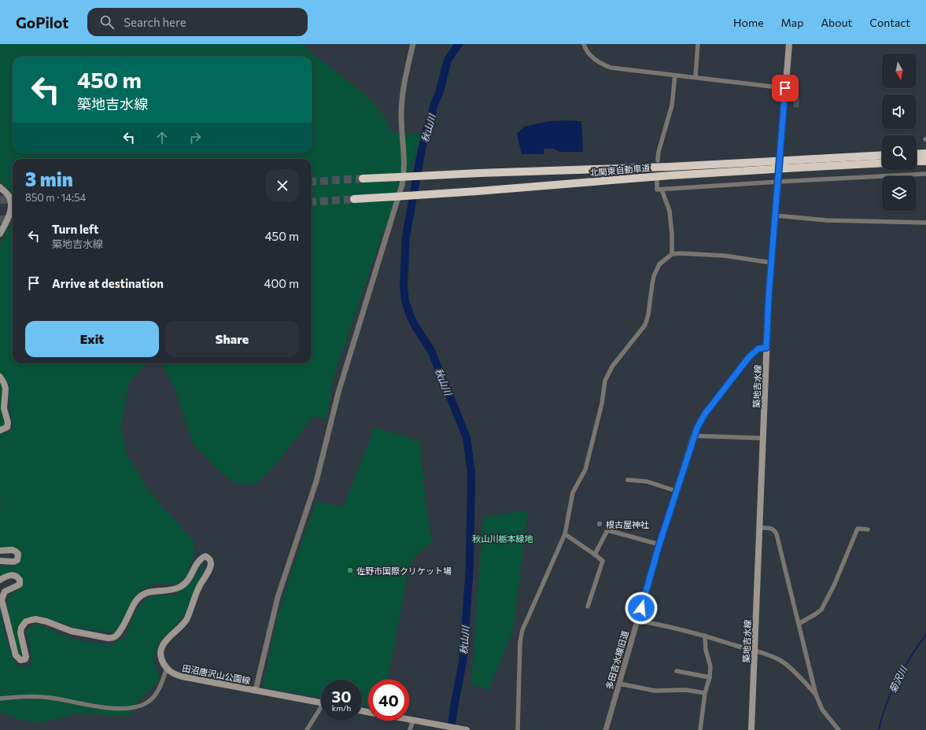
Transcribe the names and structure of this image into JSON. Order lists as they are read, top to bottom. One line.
{"streets":{"highway":["北関東自動車道"],"main road":["築地吉水線","田沼唐沢山公園線"],"street":["多田吉水線旧道"]},"crossings":[["築地吉水線","多田吉水線旧道"]],"water":["秋山川","菊沢川"],"parks":["秋山川栃本緑地"],"places":["根古屋神社","佐野市国際クリケット場"],"north":"bottom","page":{"header":"GoPilot","search":"Search here","nav":["Home","Map","About","Contact"],"turn":["450 m","築地吉水線"],"heading":["3 min","850 m · 14:54"],"list":[{"name":"Turn left","note":"築地吉水線","value":"450 m"},{"name":"Arrive at destination","value":"400 m"}],"buttons":["Exit","Share"],"speed":"30 km/h","limit":"40"}}
